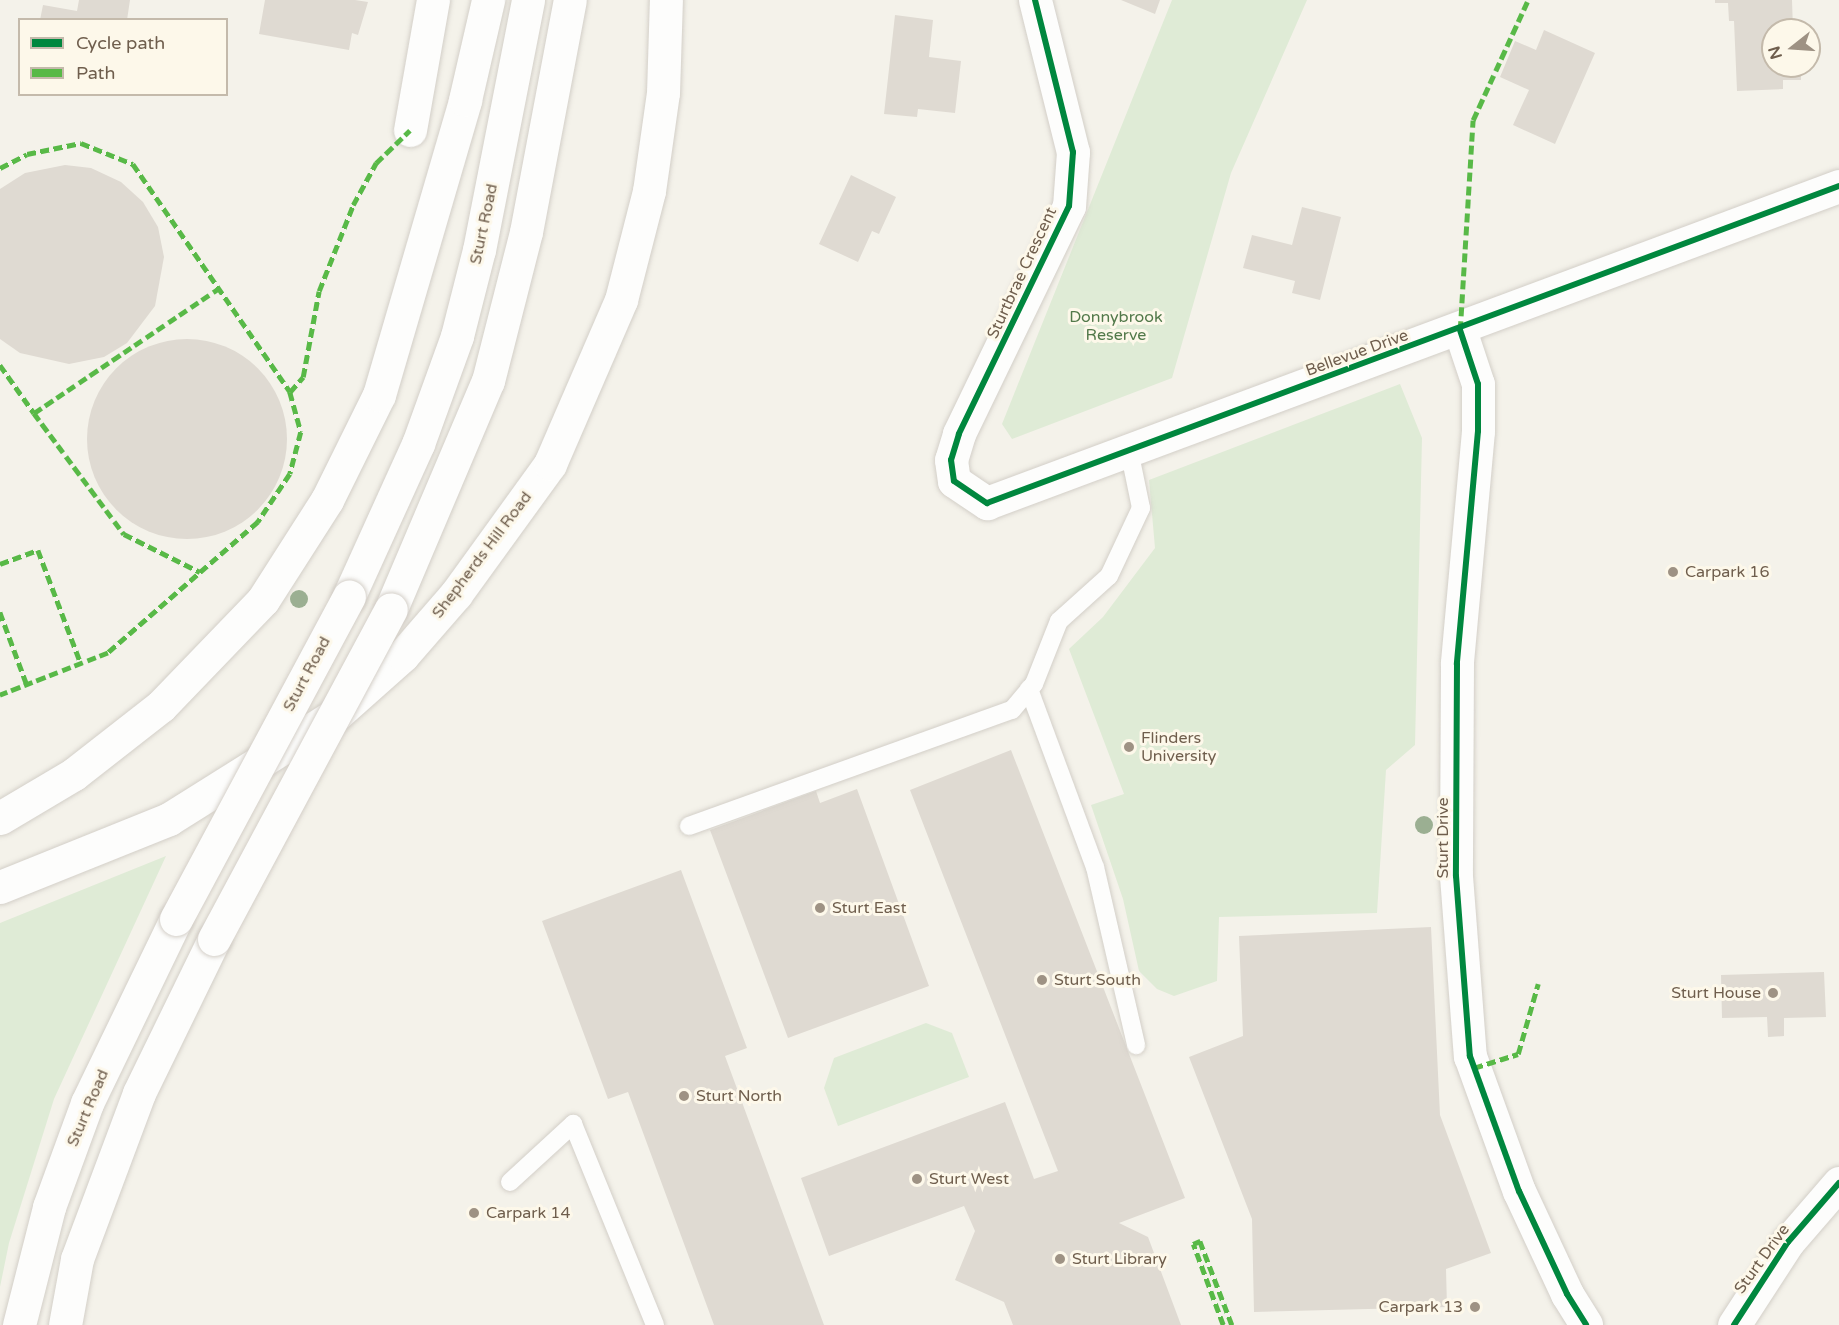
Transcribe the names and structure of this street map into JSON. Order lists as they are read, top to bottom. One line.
{"streets":{"main road":["Sturt Road","Sturtbrae Crescent","Bellevue Drive","Shepherds Hill Road","Sturt Drive"]},"crossings":[["Sturtbrae Crescent","Bellevue Drive"],["Bellevue Drive","Sturt Drive"]],"parks":["Donnybrook Reserve"],"places":["Carpark 16","Flinders University","Sturt East","Sturt South","Sturt House","Sturt North","Sturt West","Carpark 14","Sturt Library","Carpark 13"],"legend":["Cycle path","Path"],"north":"left"}
